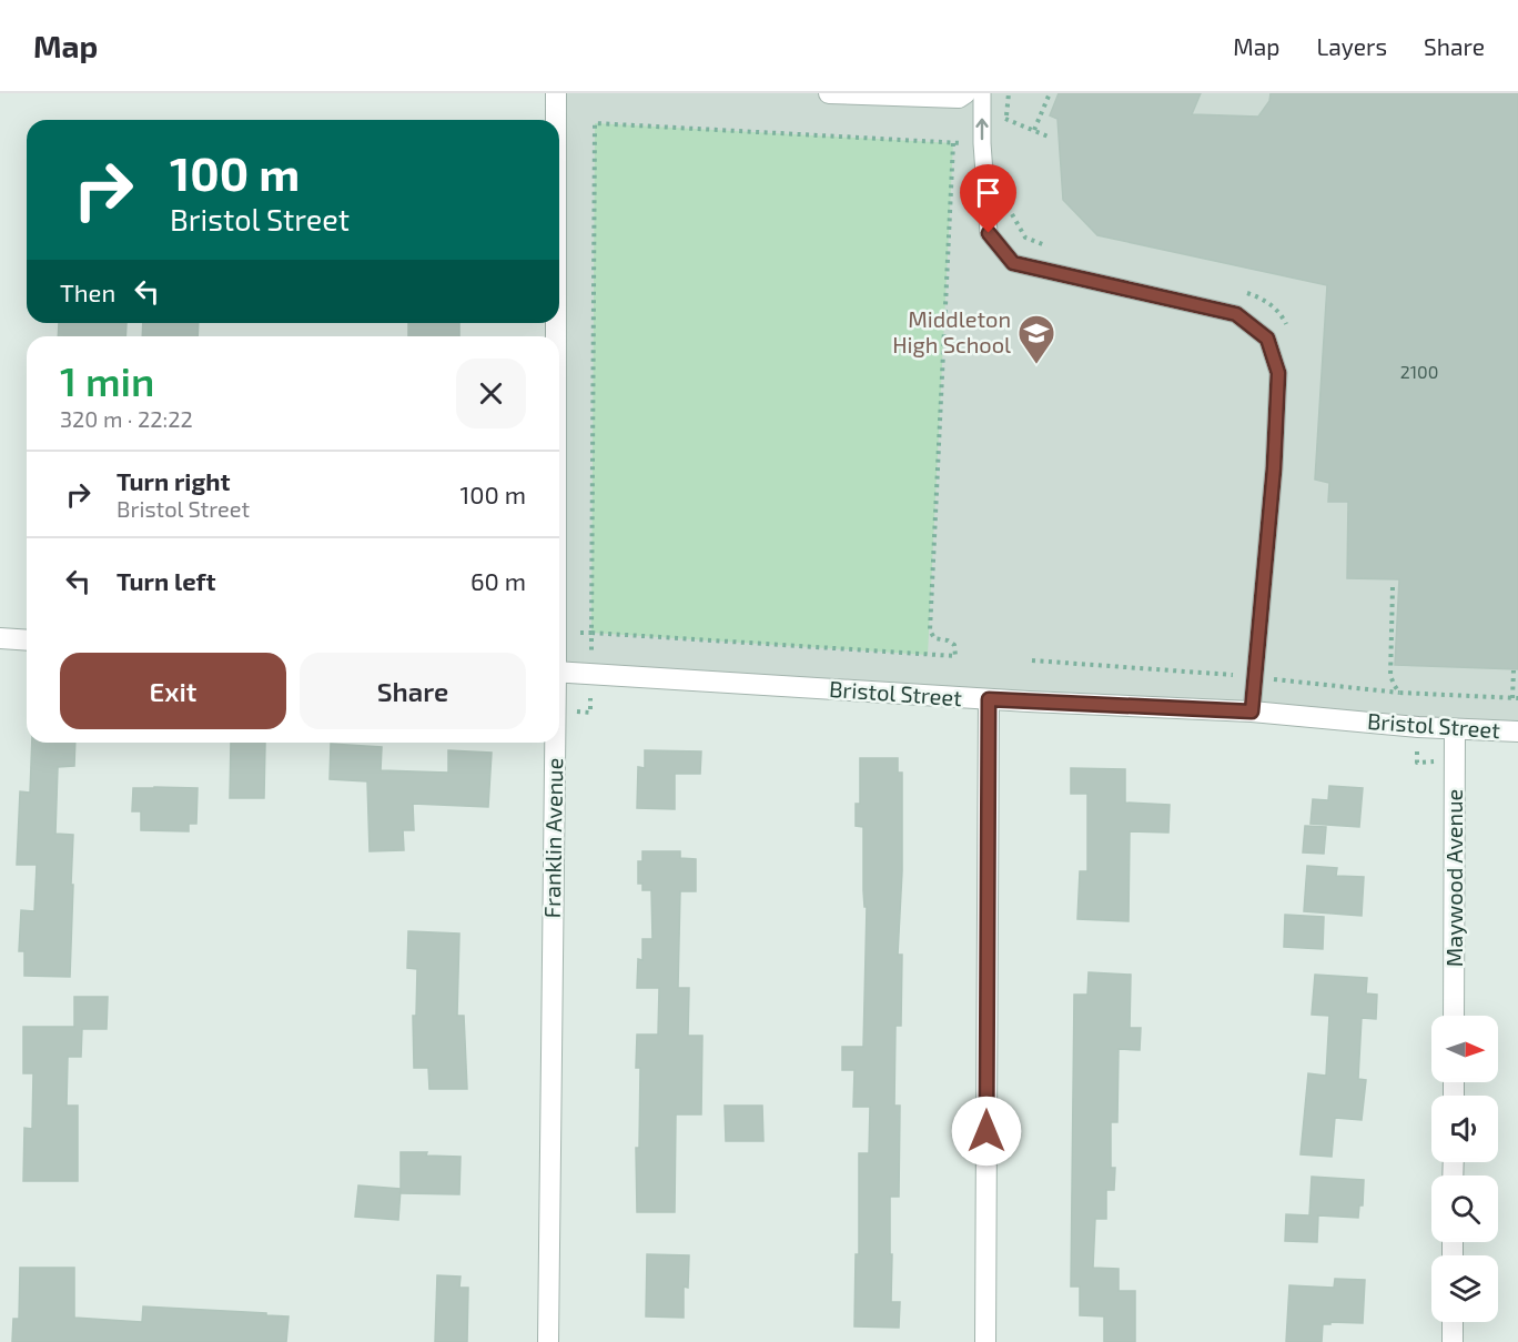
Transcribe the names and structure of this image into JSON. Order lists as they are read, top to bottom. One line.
{"streets":{"street":["Bristol Street","Franklin Avenue","Maywood Avenue"]},"crossings":[["Bristol Street","Maywood Avenue"]],"places":{"school or university":["Middleton High School"]},"house_numbers":["2100"],"north":"right","page":{"header":"Map","nav":["Map","Layers","Share"],"turn":["100 m","Bristol Street"],"then":"Then","heading":["1 min","320 m · 22:22"],"list":[{"name":"Turn right","note":"Bristol Street","value":"100 m"},{"name":"Turn left","value":"60 m"}],"buttons":["Exit","Share"]}}
